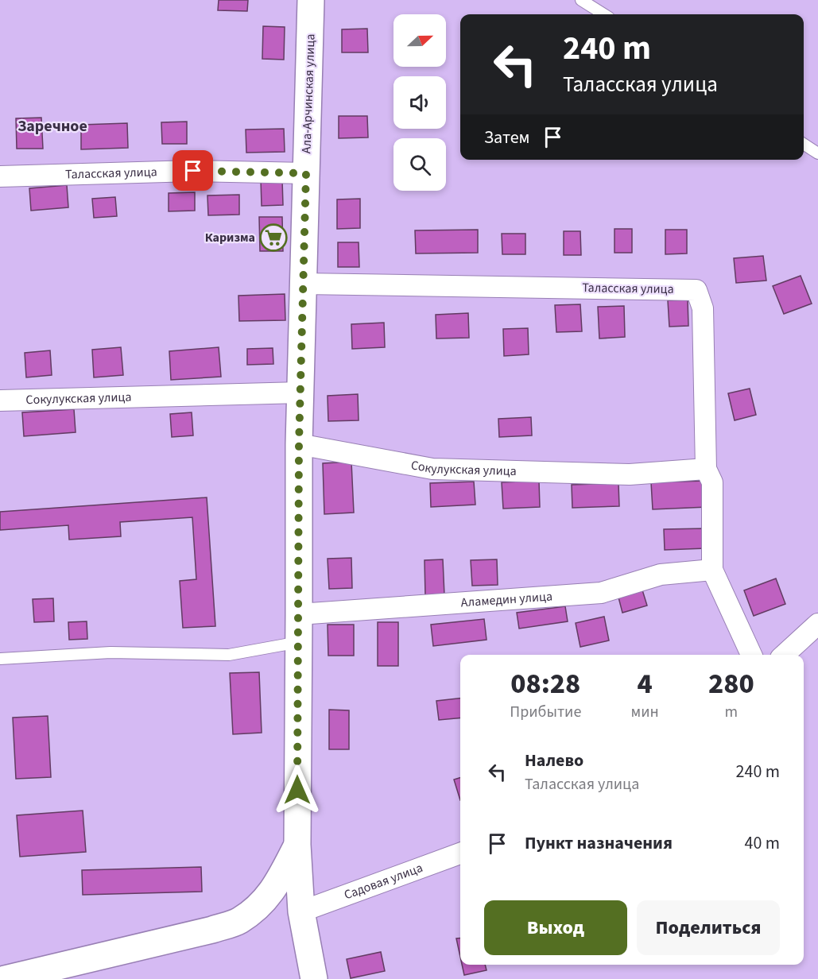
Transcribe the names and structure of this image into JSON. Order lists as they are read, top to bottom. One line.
{"streets":{"main road":["Ала-Арчинская улица"],"street":["Таласская улица","Сокулукская улица","Аламедин улица","Садовая улица"]},"crossings":[["Ала-Арчинская улица","Таласская улица"],["Ала-Арчинская улица","Сокулукская улица"],["Ала-Арчинская улица","Аламедин улица"],["Ала-Арчинская улица","Садовая улица"],["Таласская улица","Сокулукская улица"]],"districts":["Заречное"],"places":{"supermarket":["Каризма"]},"north":"right","page":{"turn":["240 m","Таласская улица"],"then":"Затем","eta":["08:28","Прибытие","4","мин","280","m"],"list":[{"name":"Налево","note":"Таласская улица","value":"240 m"},{"name":"Пункт назначения","value":"40 m"}],"buttons":["Выход","Поделиться"]}}
